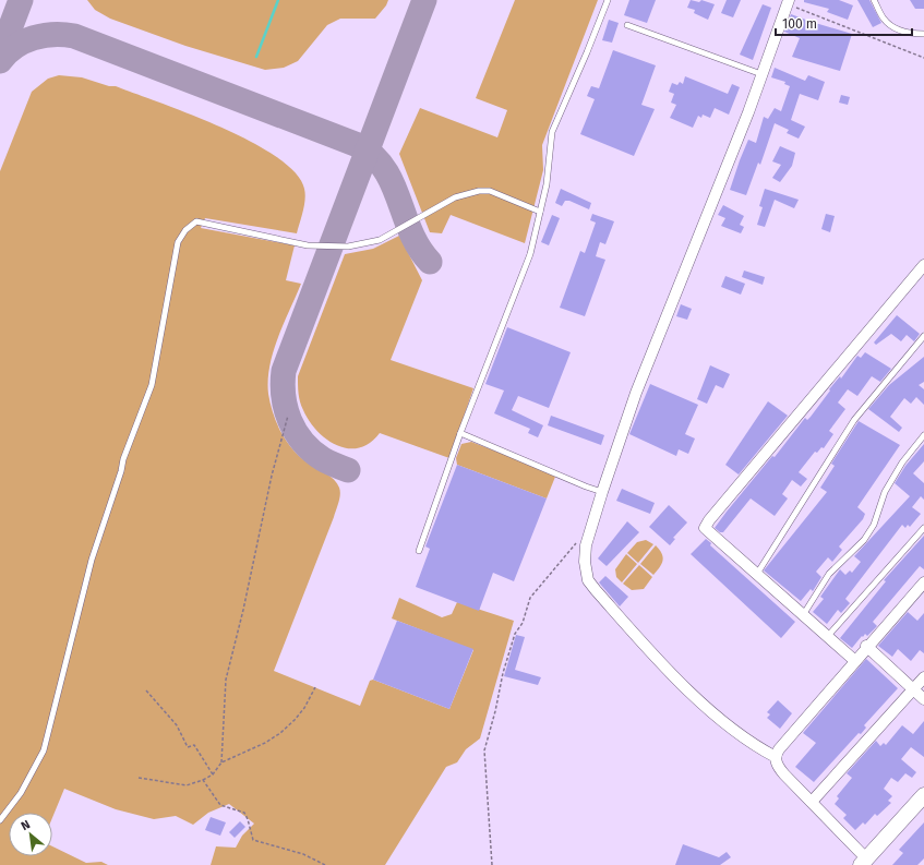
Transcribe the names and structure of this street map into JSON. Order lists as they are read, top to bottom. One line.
{"scale_bar":"100 m","north":"top left"}
